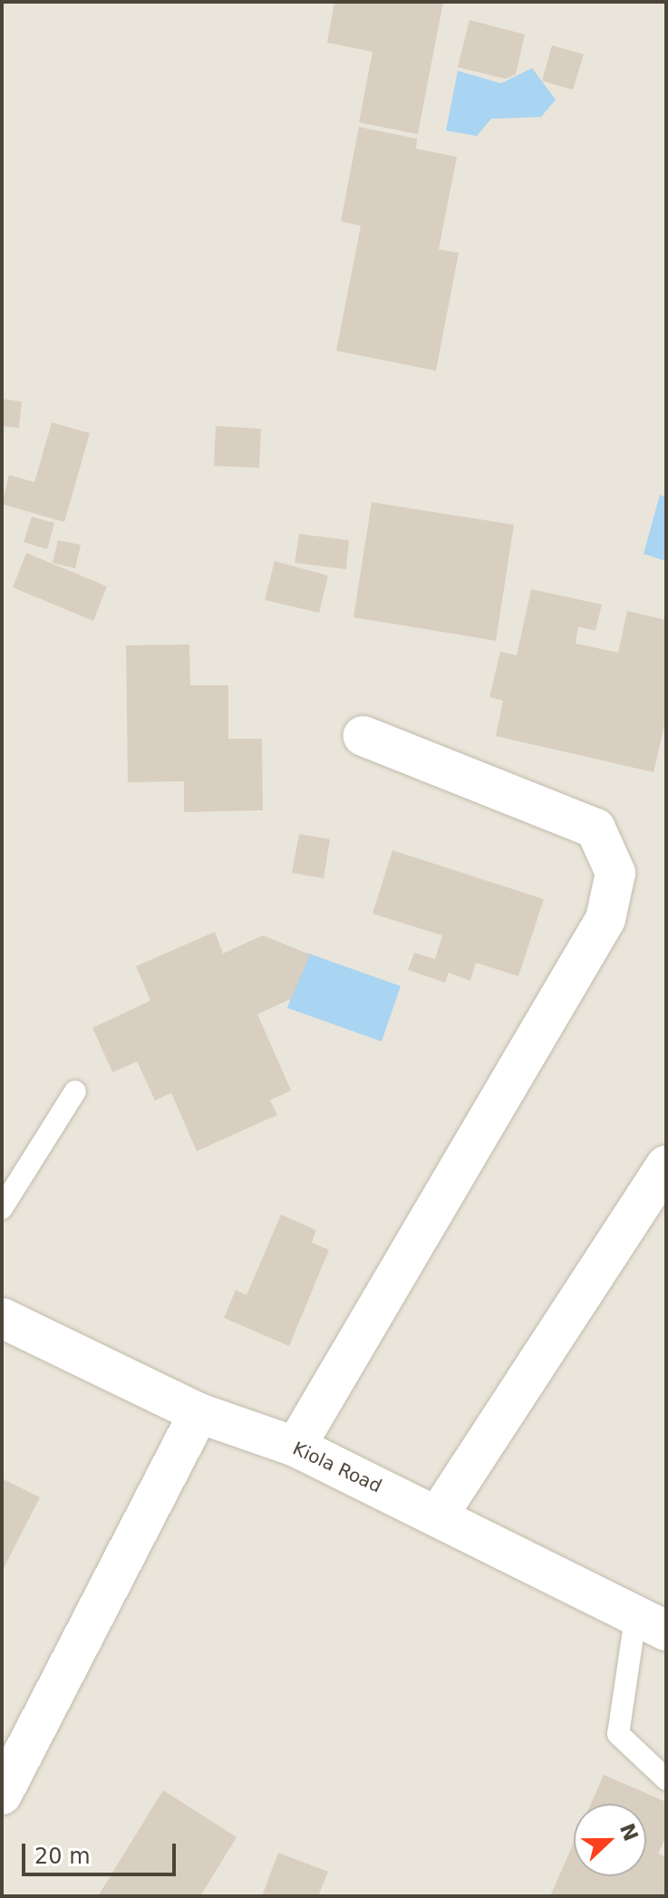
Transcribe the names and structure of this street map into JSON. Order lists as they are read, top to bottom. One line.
{"streets":{"street":["Kiola Road"]},"scale_bar":"20 m","north":"right"}
